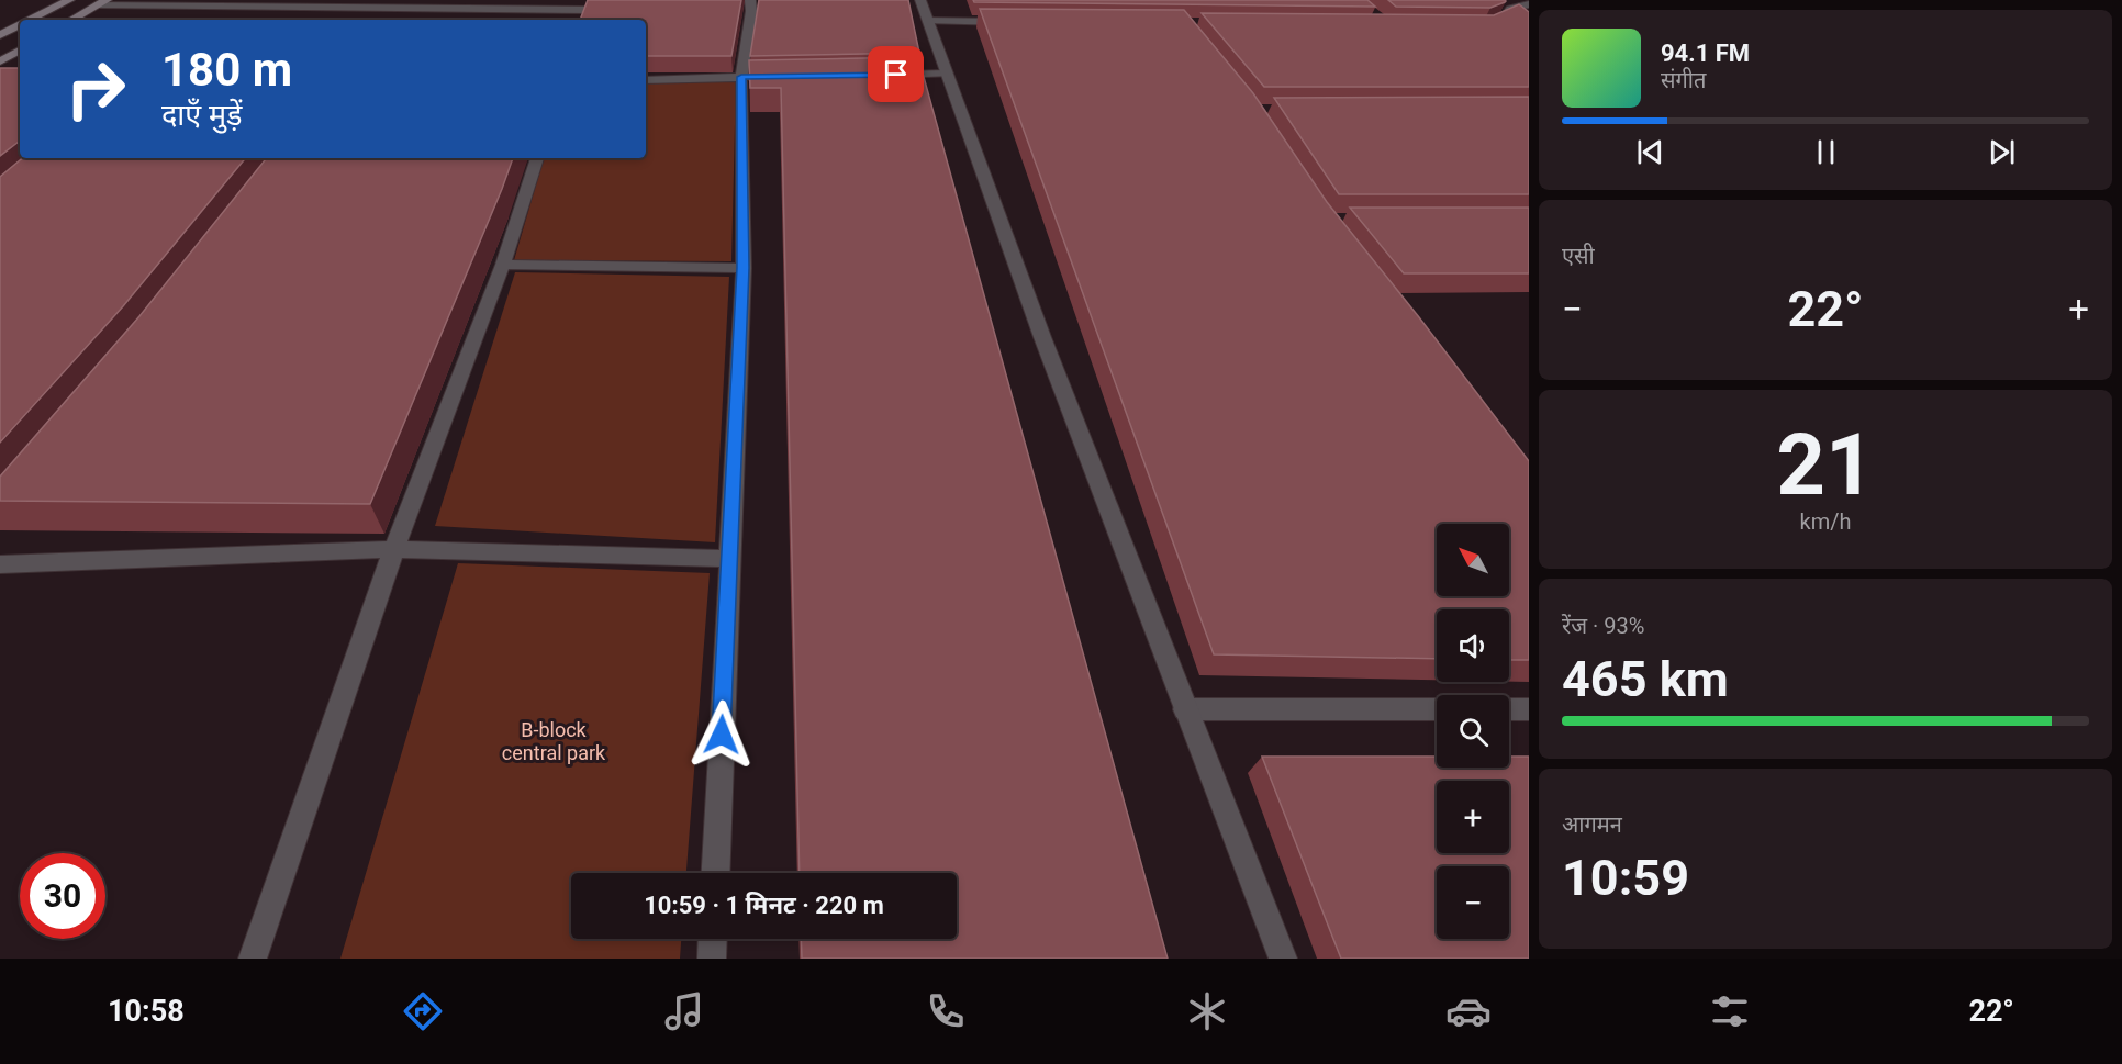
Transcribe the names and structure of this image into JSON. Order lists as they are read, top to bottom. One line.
{"parks":["B-block central park"],"north":"top left","page":{"turn":["180 m","दाएँ मुड़ें"],"song":["94.1 FM","संगीत"],"tile":["एसी",["21","km/h"],["रेंज · 93%","465 km"],["आगमन","10:59"]],"heat":["−","22°","+"],"map_buttons":["+","−"],"limit":"30","trip":"10:59 · 1 मिनट · 220 m","tabs":["10:58","22°"]}}
